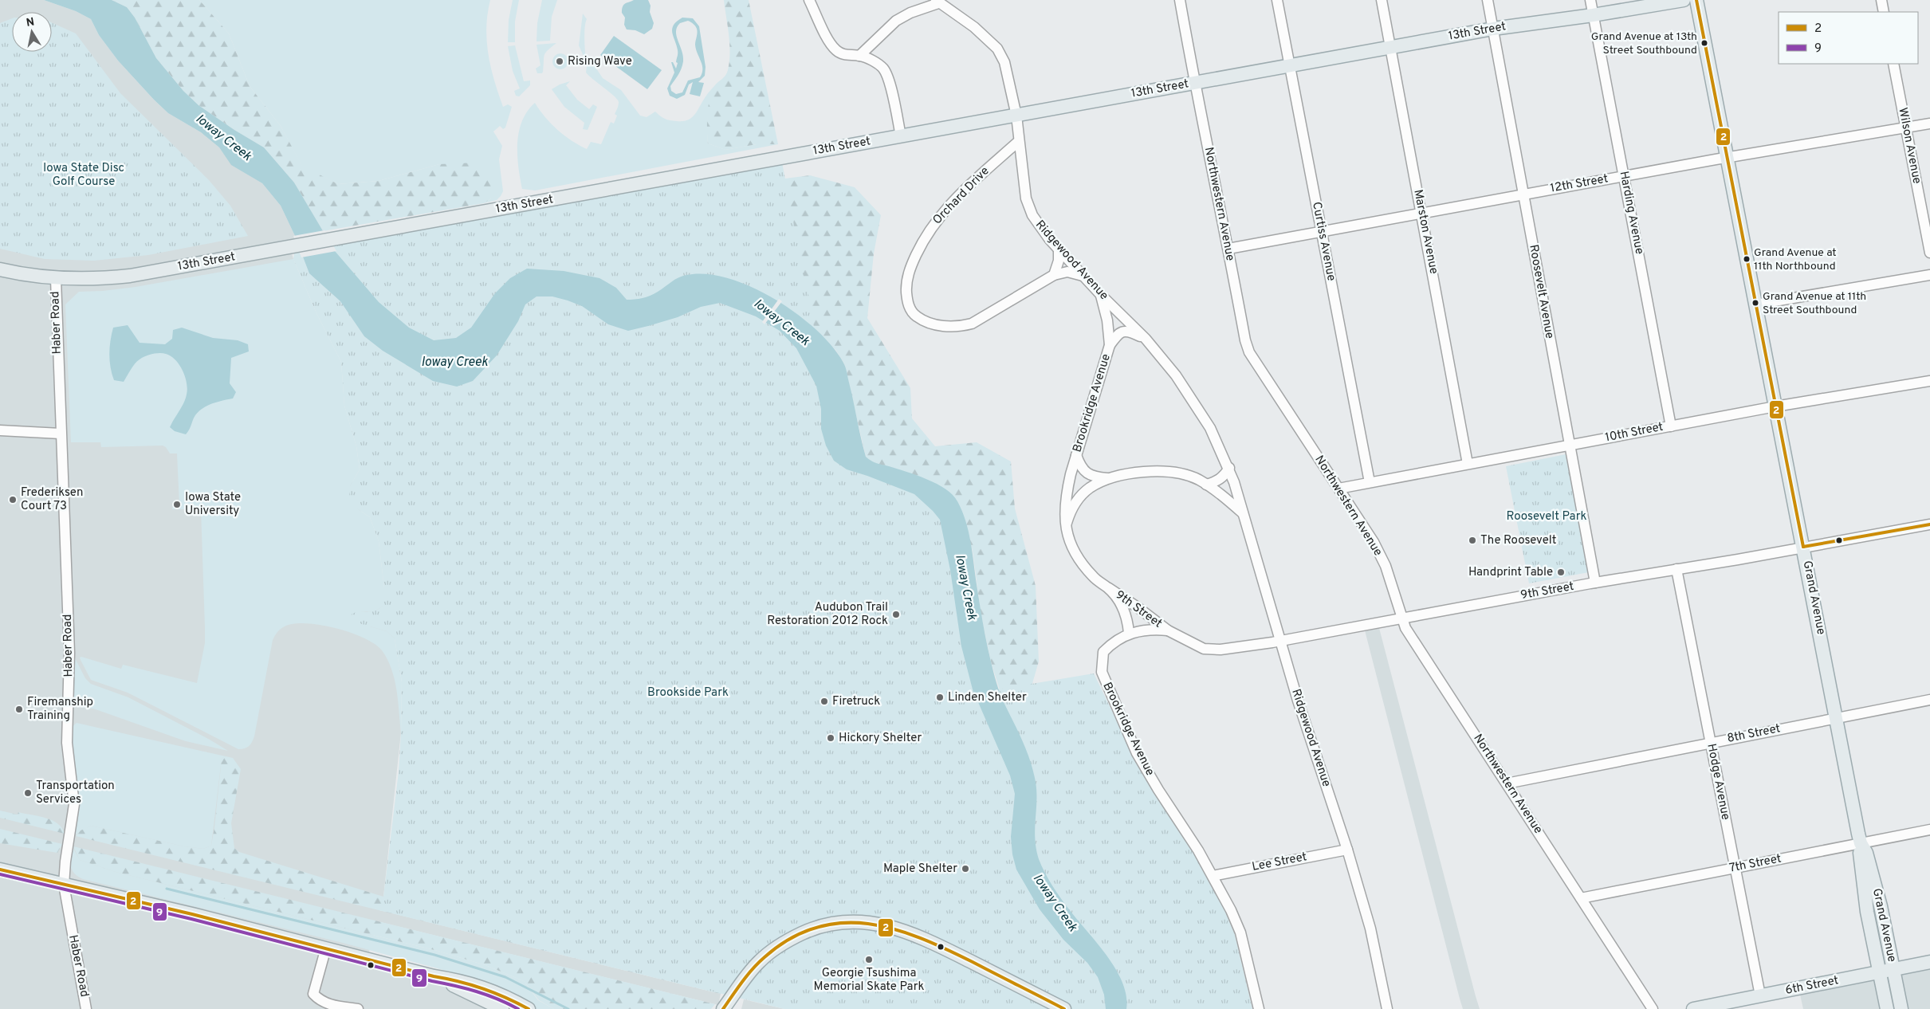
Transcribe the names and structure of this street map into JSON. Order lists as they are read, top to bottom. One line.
{"streets":{"main road":["13th Street","Grand Avenue","6th Street"],"street":["Wilson Avenue","12th Street","Orchard Drive","Northwestern Avenue","Harding Avenue","Marston Avenue","Curtiss Avenue","Ridgewood Avenue","Roosevelt Avenue","Haber Road","Brookridge Avenue","10th Street","9th Street","8th Street","Hodge Avenue","Lee Street","7th Street"]},"crossings":[["13th Street","Northwestern Avenue"],["13th Street","Harding Avenue"],["13th Street","Marston Avenue"],["13th Street","Curtiss Avenue"],["13th Street","Ridgewood Avenue"],["13th Street","Roosevelt Avenue"],["13th Street","Haber Road"],["Wilson Avenue","12th Street"],["12th Street","Northwestern Avenue"],["12th Street","Harding Avenue"],["12th Street","Marston Avenue"],["12th Street","Curtiss Avenue"],["12th Street","Roosevelt Avenue"],["12th Street","Grand Avenue"],["Orchard Drive","Ridgewood Avenue"],["Northwestern Avenue","10th Street"],["Northwestern Avenue","9th Street"],["Northwestern Avenue","8th Street"],["Northwestern Avenue","7th Street"],["Harding Avenue","10th Street"],["Marston Avenue","10th Street"],["Curtiss Avenue","10th Street"],["Ridgewood Avenue","Brookridge Avenue"],["Ridgewood Avenue","9th Street"],["Ridgewood Avenue","Lee Street"],["Roosevelt Avenue","10th Street"],["Roosevelt Avenue","9th Street"],["Brookridge Avenue","9th Street"],["Brookridge Avenue","Lee Street"],["10th Street","Grand Avenue"],["9th Street","Grand Avenue"],["9th Street","Hodge Avenue"],["Grand Avenue","8th Street"],["Grand Avenue","7th Street"],["Grand Avenue","6th Street"],["8th Street","Hodge Avenue"],["Hodge Avenue","7th Street"],["Hodge Avenue","6th Street"]],"water":["Ioway Creek"],"parks":["Iowa State Disc Golf Course","Roosevelt Park","Brookside Park"],"places":["Grand Avenue at 13th Street Southbound","Rising Wave","Grand Avenue at 11th Northbound","Grand Avenue at 11th Street Southbound","Frederiksen Court 73","Iowa State University","The Roosevelt","Handprint Table","Audubon Trail Restoration 2012 Rock","Linden Shelter","Firetruck","Firemanship Training","Hickory Shelter","Transportation Services","Maple Shelter","Georgie Tsushima Memorial Skate Park"],"lines":["transit line 2","transit line 9"],"legend":["2","9"],"north":"top"}
